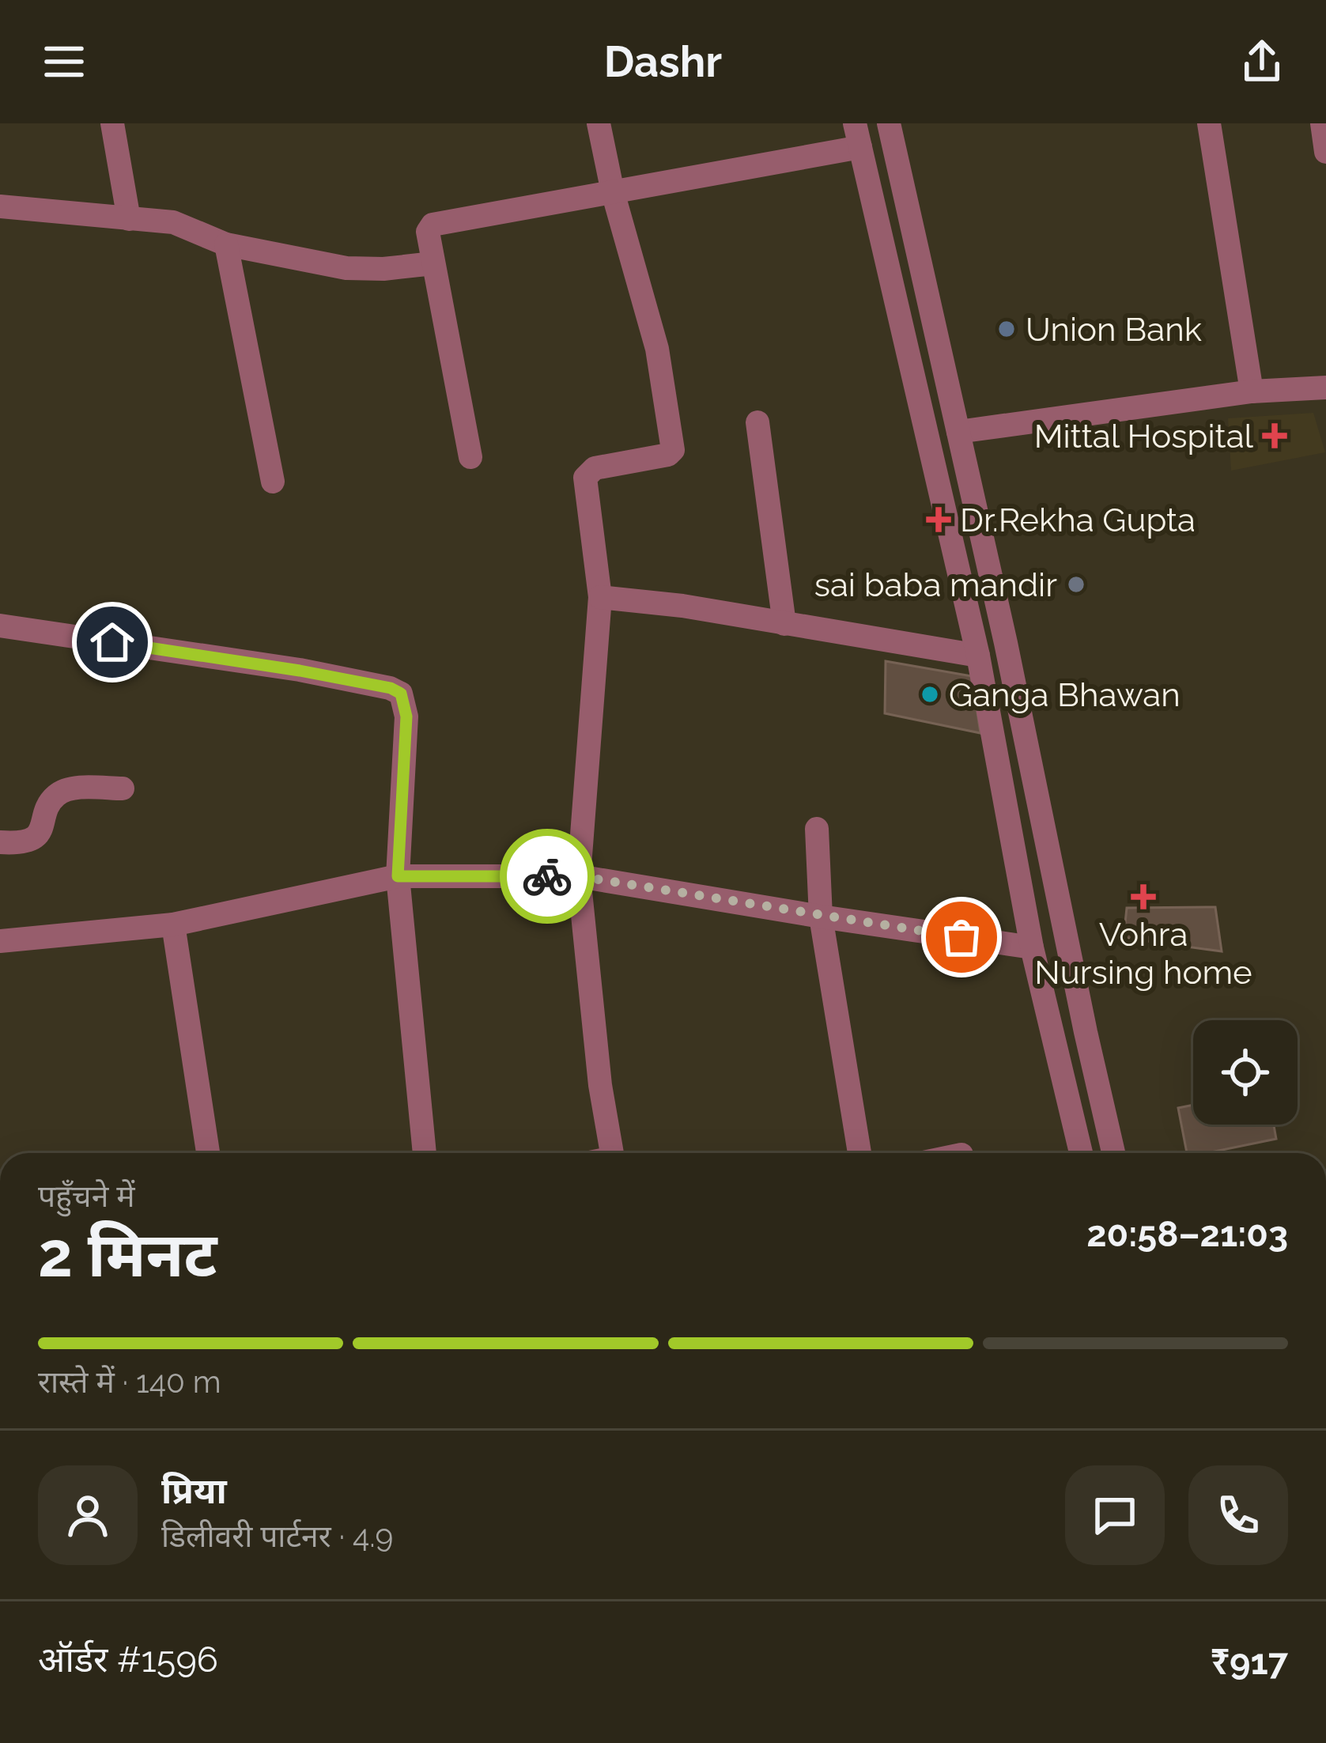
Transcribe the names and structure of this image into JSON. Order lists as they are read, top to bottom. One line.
{"places":{"other":["Union Bank","sai baba mandir","Ganga Bhawan"],"health":["Mittal Hospital","Dr.Rekha Gupta","Vohra Nursing home"]},"page":{"header":"Dashr","heading":["2 मिनट","पहुँचने में","20:58–21:03"],"panel":["प्रिया","डिलीवरी पार्टनर · 4.9","ऑर्डर #1596","₹917"],"bar":"रास्ते में · 140 m"}}
